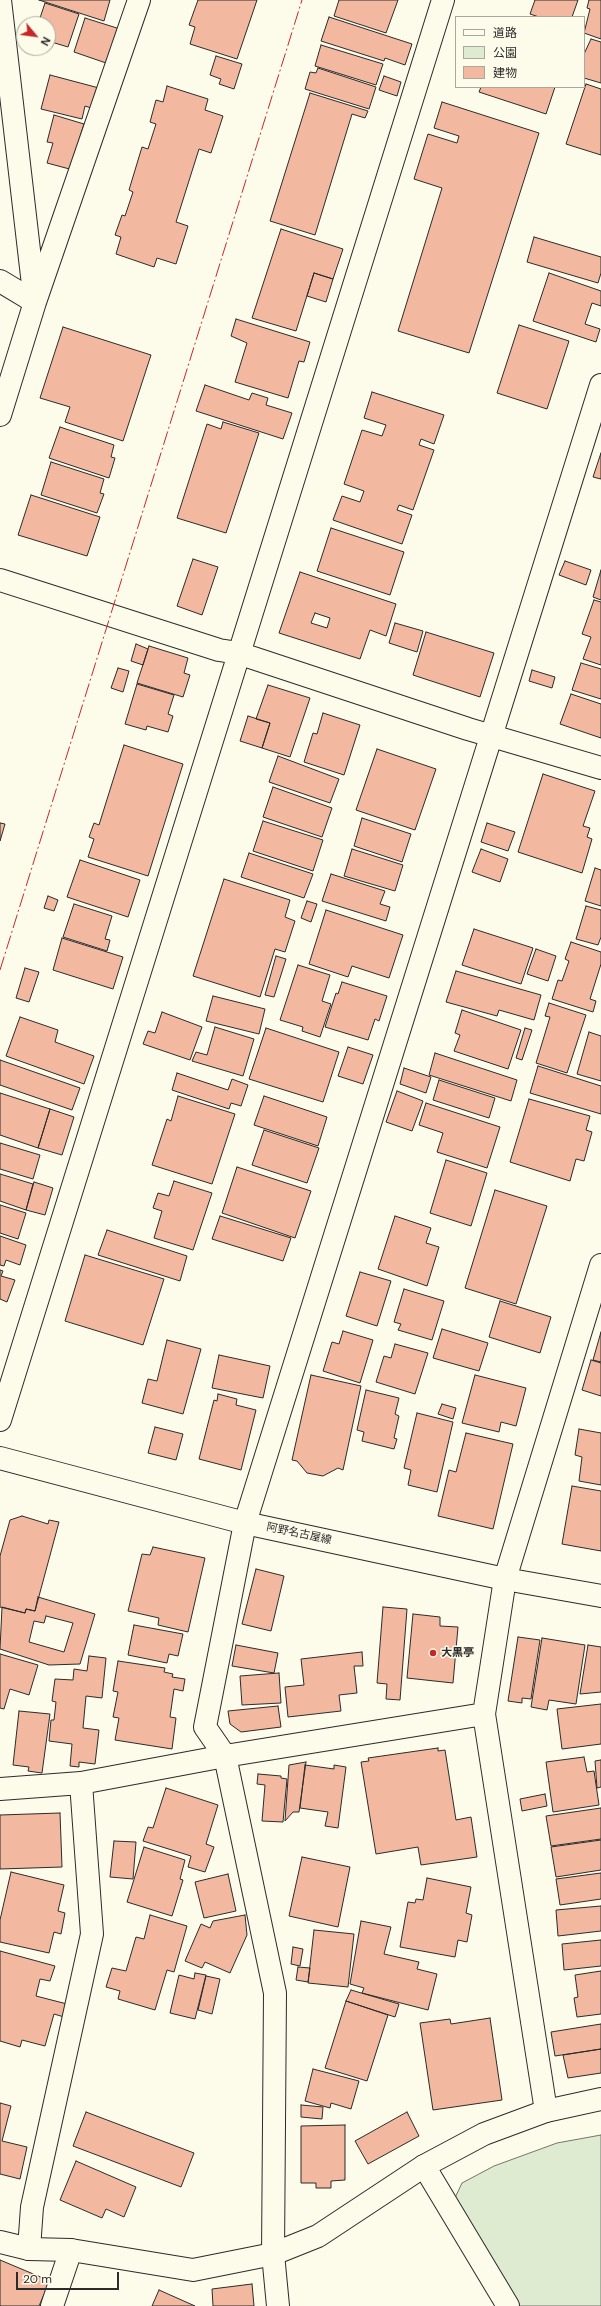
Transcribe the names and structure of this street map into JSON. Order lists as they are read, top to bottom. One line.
{"streets":{"street":["阿野名古屋線"]},"places":["大黒亭"],"legend":["道路","公園","建物"],"scale_bar":"20 m","north":"bottom right"}
